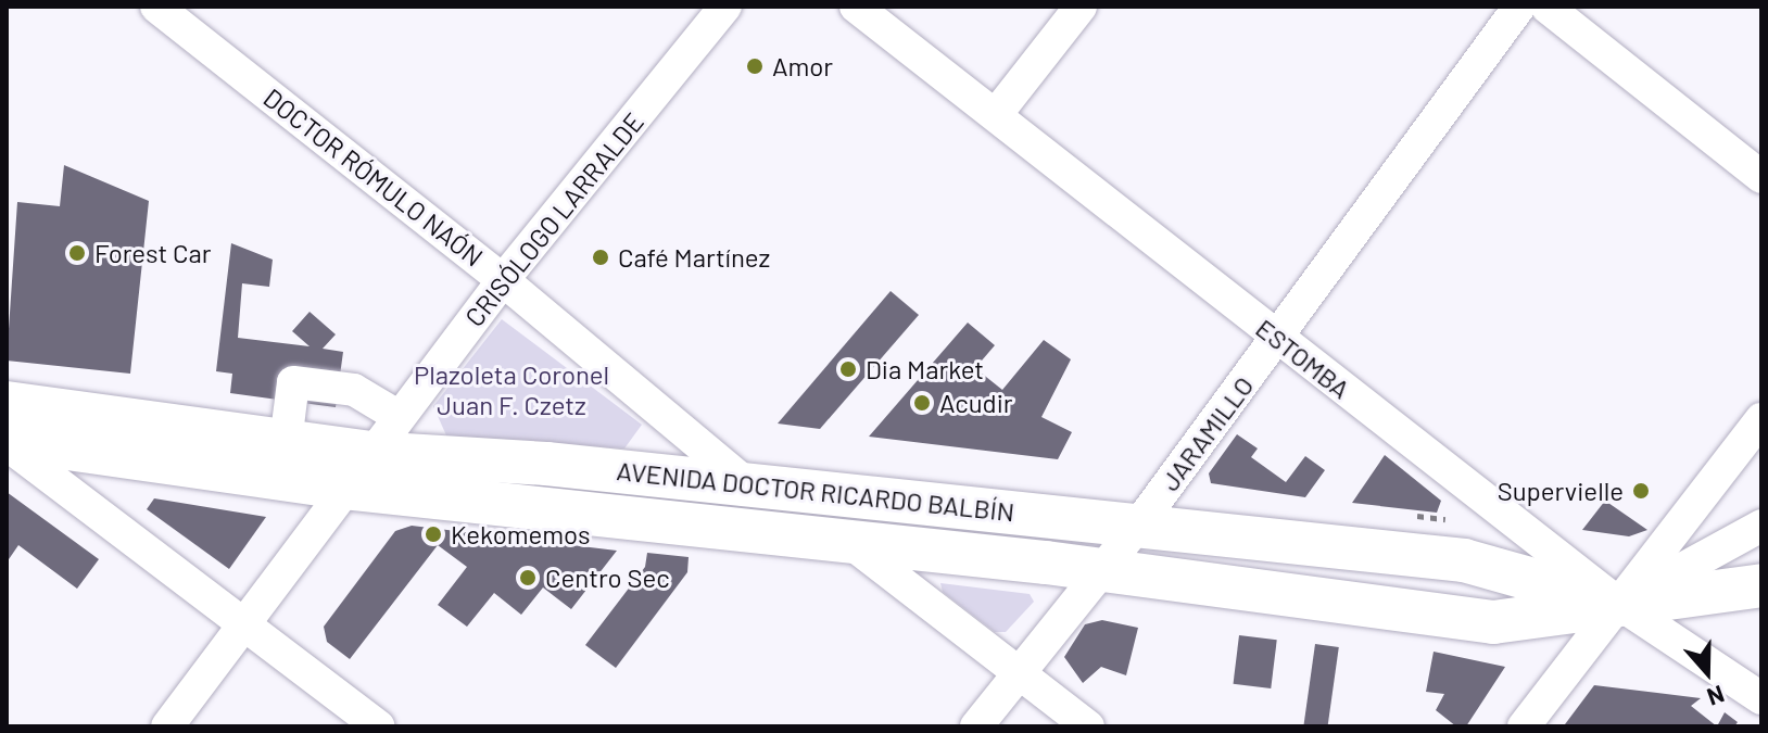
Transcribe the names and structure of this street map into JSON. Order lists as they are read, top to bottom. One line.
{"streets":{"main road":["AVENIDA DOCTOR RICARDO BALBÍN"],"street":["DOCTOR RÓMULO NAÓN","CRISÓLOGO LARRALDE","ESTOMBA","JARAMILLO"]},"crossings":[["DOCTOR RÓMULO NAÓN","CRISÓLOGO LARRALDE"],["DOCTOR RÓMULO NAÓN","AVENIDA DOCTOR RICARDO BALBÍN"],["CRISÓLOGO LARRALDE","AVENIDA DOCTOR RICARDO BALBÍN"],["ESTOMBA","JARAMILLO"],["ESTOMBA","AVENIDA DOCTOR RICARDO BALBÍN"],["JARAMILLO","AVENIDA DOCTOR RICARDO BALBÍN"]],"parks":["Plazoleta Coronel Juan F. Czetz"],"places":["Amor","Forest Car","Café Martínez","Dia Market","Acudir","Supervielle","Kekomemos","Centro Sec"],"north":"bottom"}
